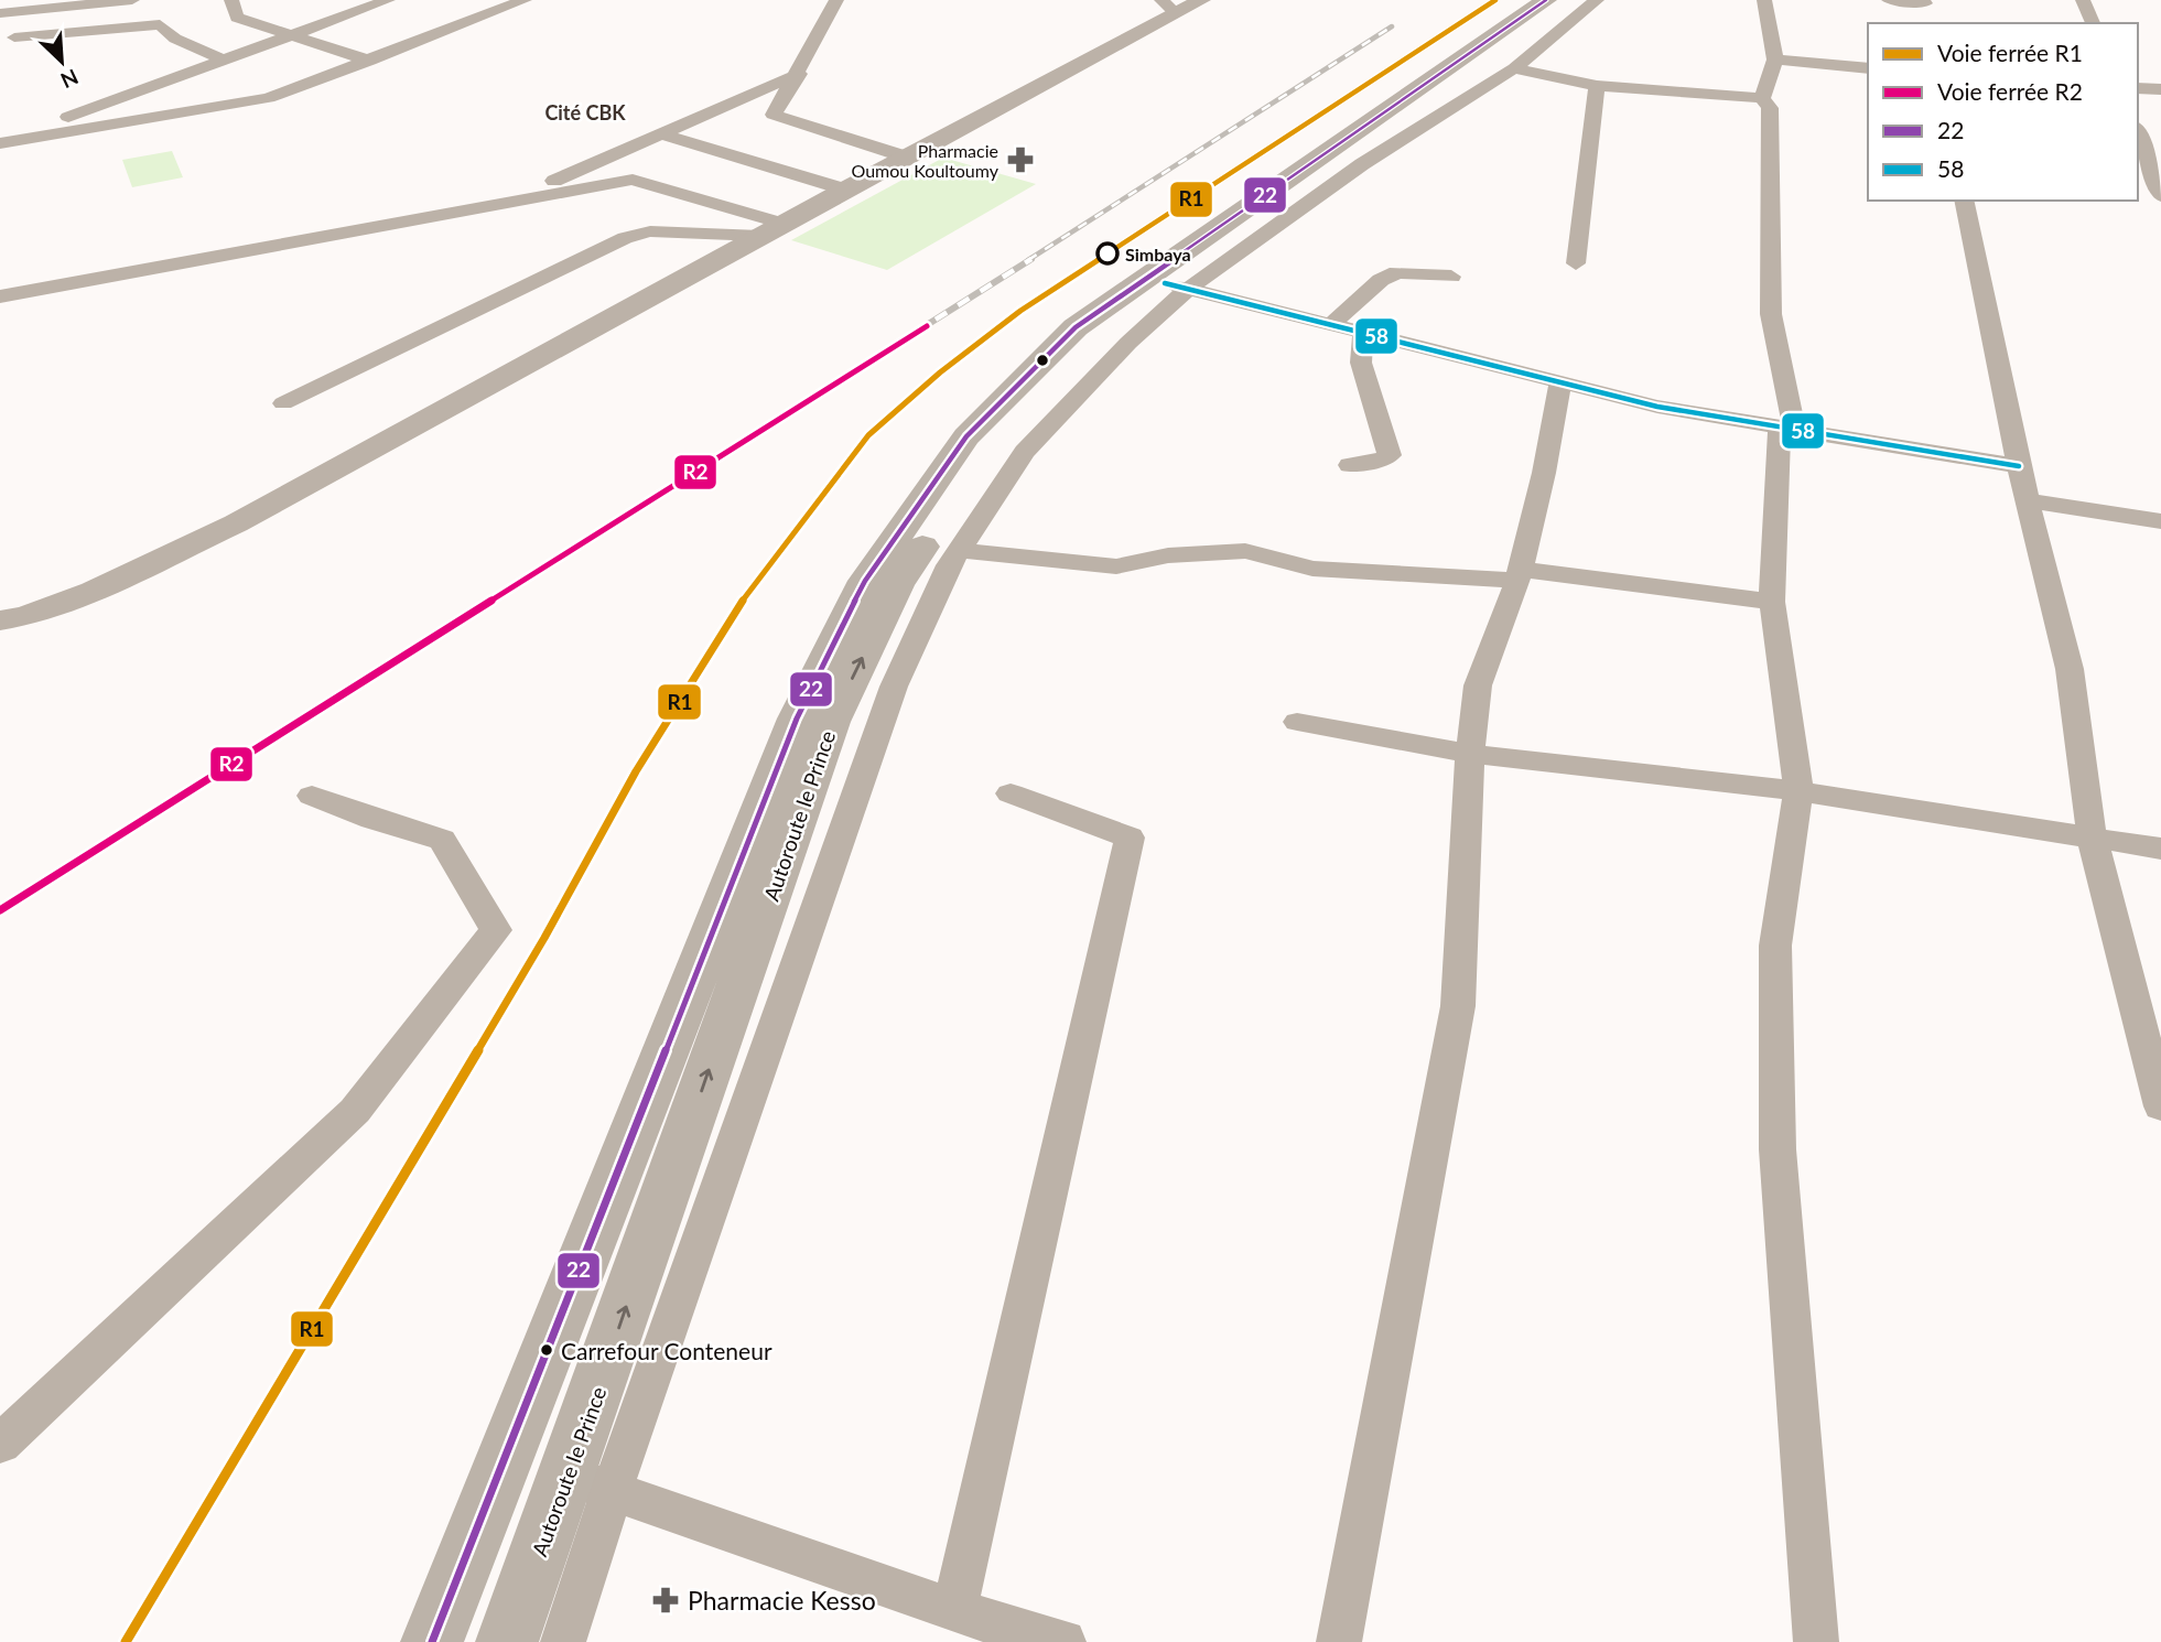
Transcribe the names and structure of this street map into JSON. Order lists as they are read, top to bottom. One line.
{"streets":{"main road":["Autoroute le Prince"]},"districts":["Cité CBK"],"places":{"pharmacy":["Pharmacie Oumou Koultoumy","Pharmacie Kesso"],"other":["Simbaya","Carrefour Conteneur"]},"lines":["rail line R1","transit line 22","transit line 58","rail line R2"],"legend":["Voie ferrée R1","Voie ferrée R2","22","58"],"north":"bottom right"}
